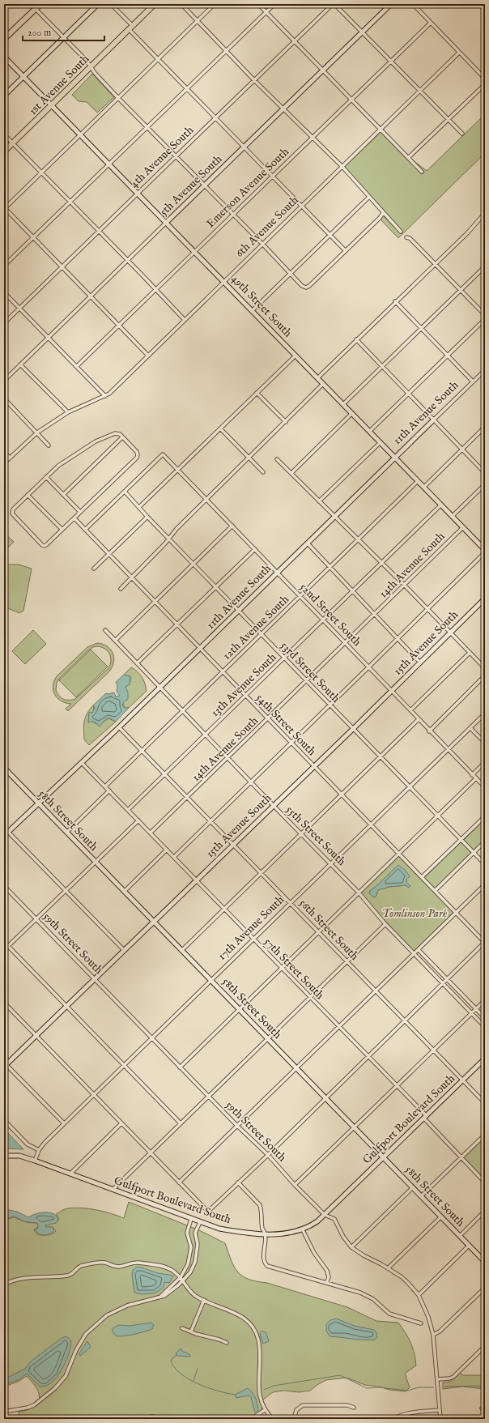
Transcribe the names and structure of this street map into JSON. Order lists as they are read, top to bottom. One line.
{"streets":{"main road":["1st Avenue South"],"street":["4th Avenue South","5th Avenue South","Emerson Avenue South","6th Avenue South","49th Street South","11th Avenue South","14th Avenue South","52nd Street South","12th Avenue South","15th Avenue South","53rd Street South","13th Avenue South","54th Street South","58th Street South","55th Street South","17th Avenue South","56th Street South","59th Street South","57th Street South","Gulfport Boulevard South"]},"crossings":[["1st Avenue South","49th Street South"],["4th Avenue South","49th Street South"],["5th Avenue South","49th Street South"],["Emerson Avenue South","49th Street South"],["6th Avenue South","49th Street South"],["49th Street South","11th Avenue South"],["49th Street South","14th Avenue South"],["49th Street South","12th Avenue South"],["49th Street South","13th Avenue South"],["11th Avenue South","52nd Street South"],["11th Avenue South","53rd Street South"],["11th Avenue South","54th Street South"],["11th Avenue South","58th Street South"],["11th Avenue South","55th Street South"],["11th Avenue South","56th Street South"],["11th Avenue South","57th Street South"],["14th Avenue South","52nd Street South"],["14th Avenue South","53rd Street South"],["14th Avenue South","54th Street South"],["14th Avenue South","55th Street South"],["14th Avenue South","56th Street South"],["14th Avenue South","57th Street South"],["52nd Street South","12th Avenue South"],["52nd Street South","15th Avenue South"],["52nd Street South","53rd Street South"],["52nd Street South","13th Avenue South"],["52nd Street South","17th Avenue South"],["12th Avenue South","53rd Street South"],["12th Avenue South","54th Street South"],["12th Avenue South","55th Street South"],["12th Avenue South","56th Street South"],["12th Avenue South","57th Street South"],["15th Avenue South","53rd Street South"],["15th Avenue South","54th Street South"],["15th Avenue South","58th Street South"],["15th Avenue South","55th Street South"],["15th Avenue South","56th Street South"],["15th Avenue South","59th Street South"],["15th Avenue South","57th Street South"],["53rd Street South","13th Avenue South"],["53rd Street South","17th Avenue South"],["13th Avenue South","54th Street South"],["13th Avenue South","55th Street South"],["13th Avenue South","56th Street South"],["13th Avenue South","57th Street South"],["54th Street South","17th Avenue South"],["58th Street South","17th Avenue South"],["58th Street South","Gulfport Boulevard South"],["55th Street South","17th Avenue South"],["17th Avenue South","56th Street South"],["17th Avenue South","59th Street South"],["17th Avenue South","57th Street South"],["17th Avenue South","Gulfport Boulevard South"],["56th Street South","Gulfport Boulevard South"],["59th Street South","Gulfport Boulevard South"],["57th Street South","Gulfport Boulevard South"]],"parks":["Tomlinson Park"],"scale_bar":"200 m"}
